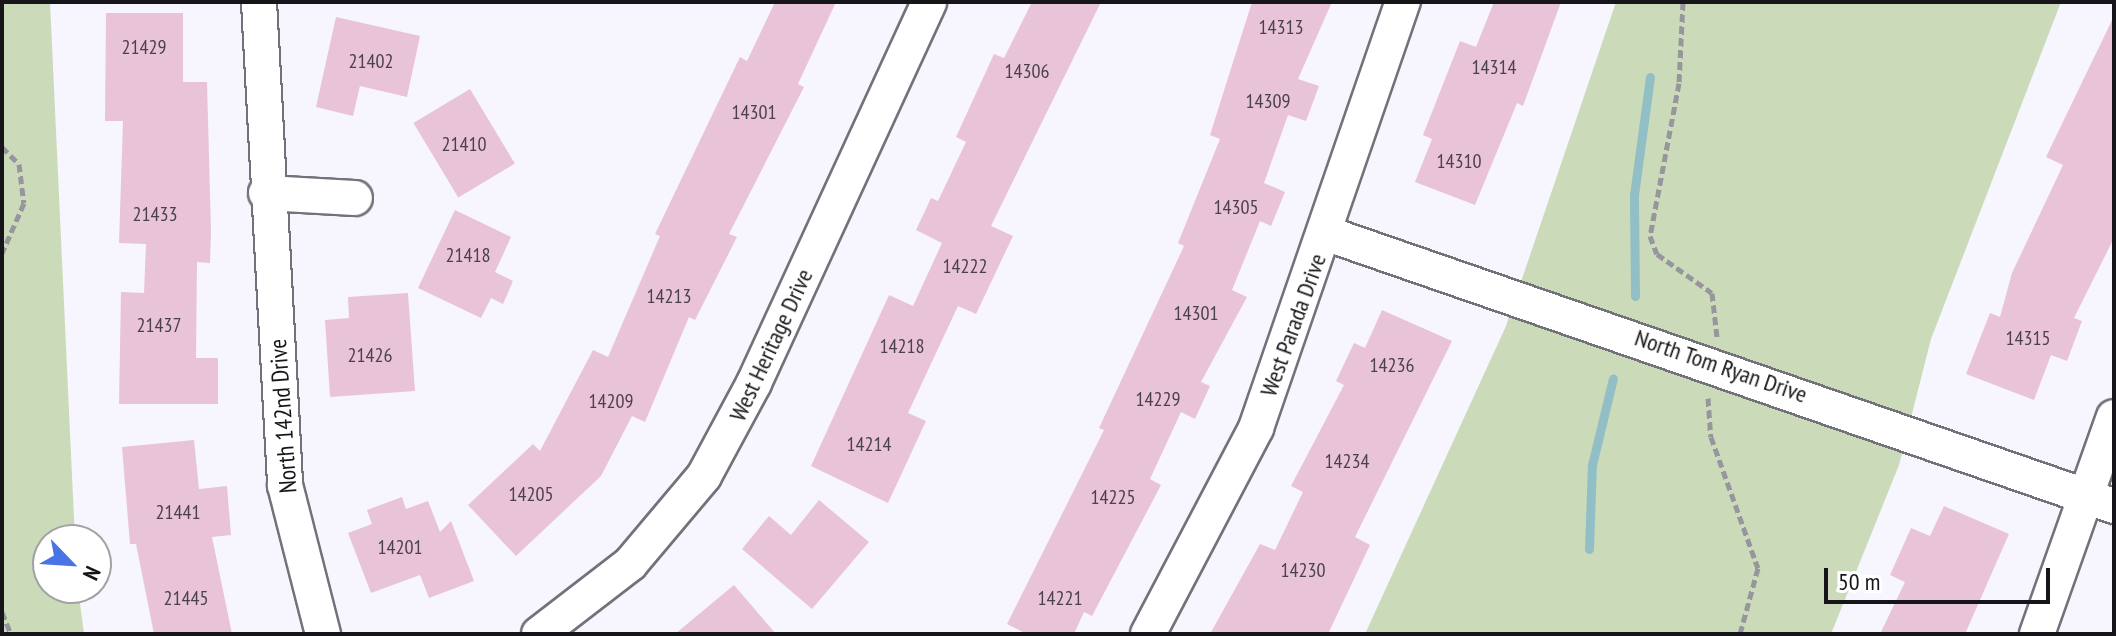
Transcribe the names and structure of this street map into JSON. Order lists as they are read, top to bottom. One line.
{"streets":{"street":["West Parada Drive","West Heritage Drive","North Tom Ryan Drive","North 142nd Drive"]},"crossings":[["West Parada Drive","North Tom Ryan Drive"]],"house_numbers":["14313","21429","21402","14314","14306","14309","14301","21410","14310","14305","21433","21418","14222","14213","14301","21437","14315","14218","21426","14236","14229","14209","14214","14234","14205","14225","21441","14201","14230","21445","14221"],"scale_bar":"50 m","north":"bottom right"}
